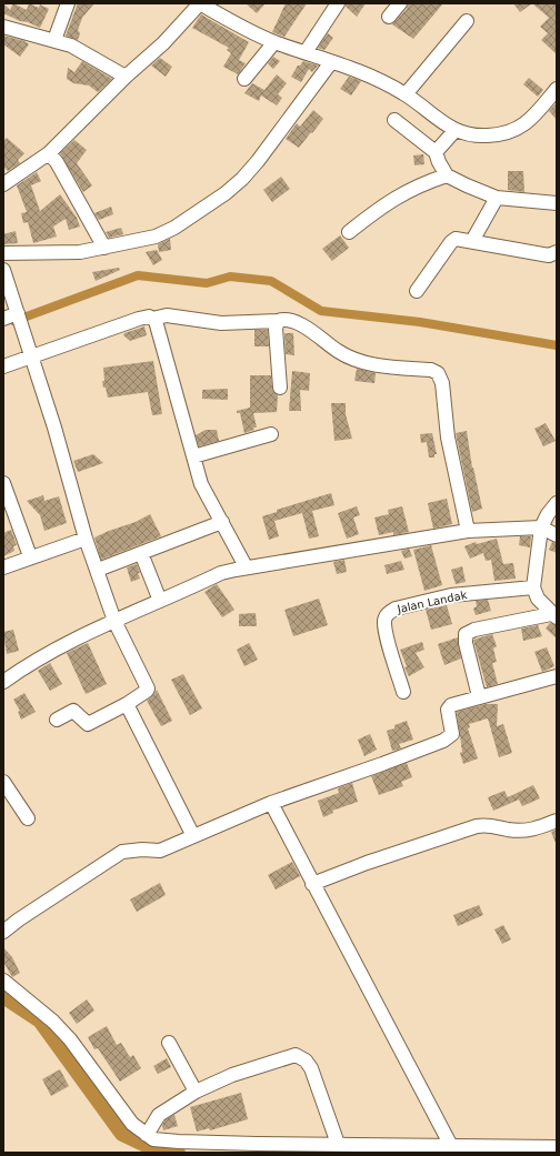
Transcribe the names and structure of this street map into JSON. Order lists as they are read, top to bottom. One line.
{"streets":{"street":["Jalan Landak"]}}
